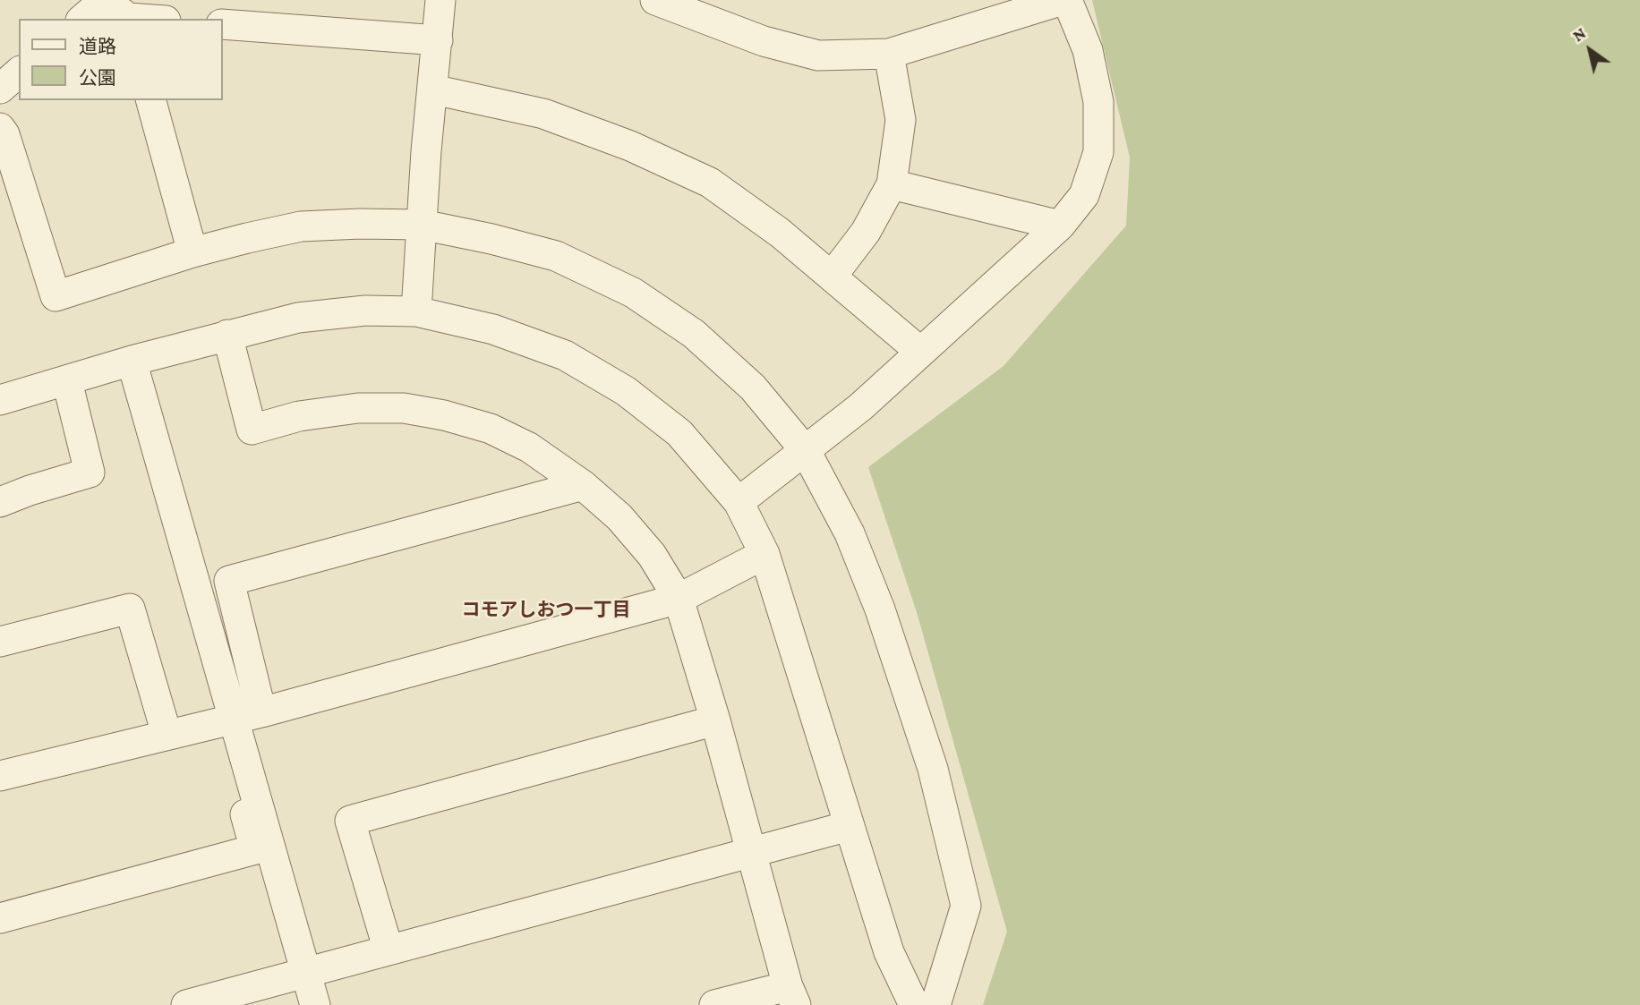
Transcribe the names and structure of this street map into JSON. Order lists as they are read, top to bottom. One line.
{"districts":["コモアしおつ一丁目"],"legend":["道路","公園"],"north":"top left"}
